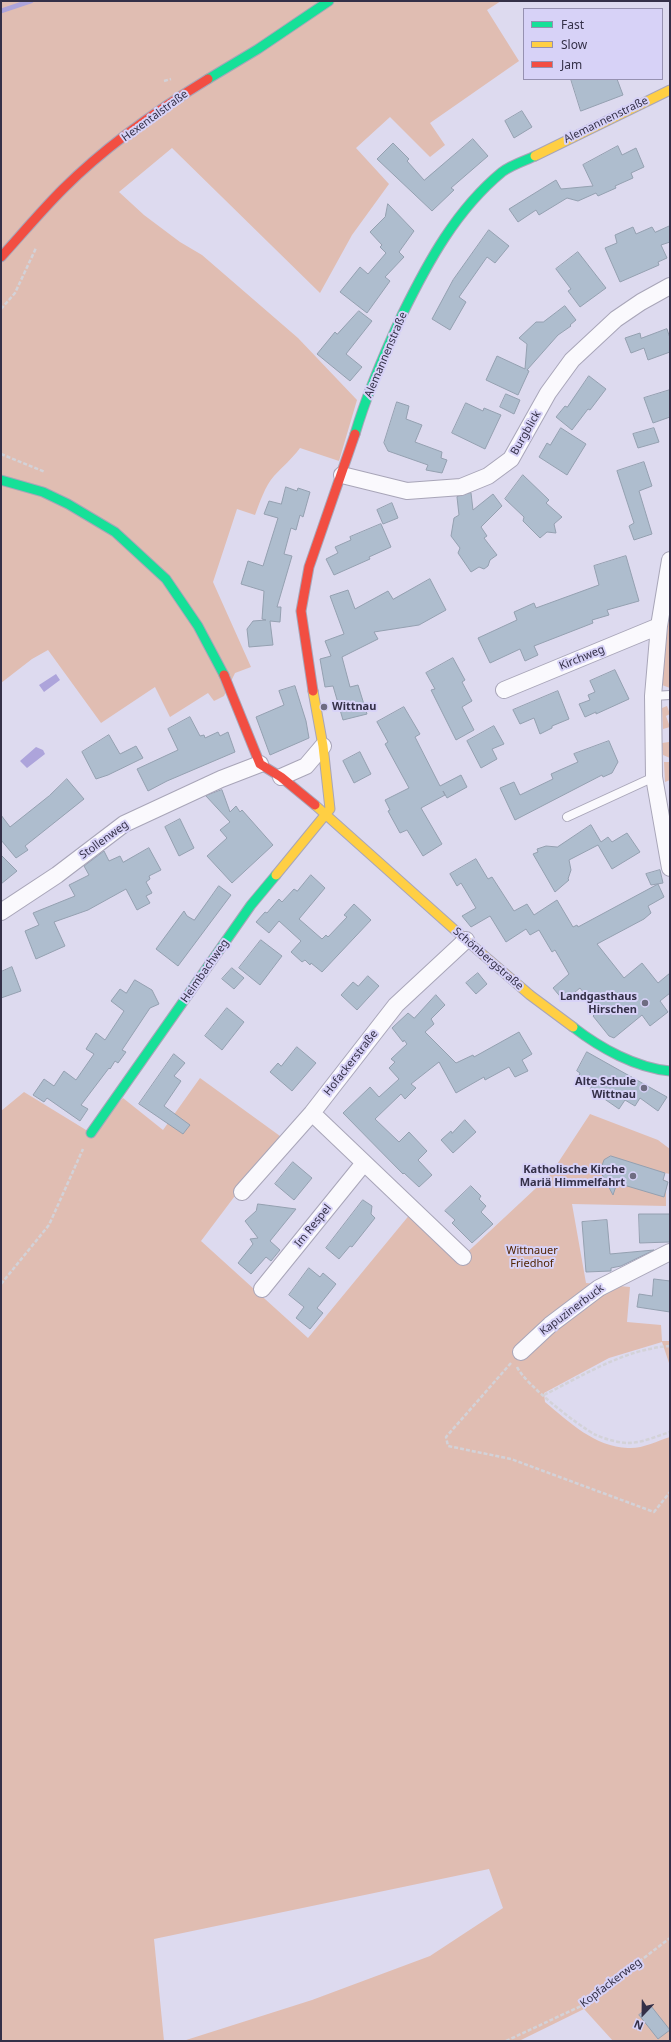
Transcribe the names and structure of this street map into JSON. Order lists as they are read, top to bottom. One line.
{"streets":{"street":["Hexentalstraße","Alemannenstraße","Burgblick","Kirchweg","Stollenweg","Schönbergstraße","Heimbachweg","Hofackerstraße","Im Respel","Kapuzinerbuck"],"path":["Kopfackerweg"]},"crossings":[["Alemannenstraße","Burgblick"],["Alemannenstraße","Schönbergstraße"],["Alemannenstraße","Heimbachweg"],["Stollenweg","Schönbergstraße"],["Schönbergstraße","Heimbachweg"],["Schönbergstraße","Hofackerstraße"]],"parks":["Wittnauer Friedhof"],"places":["Wittnau","Landgasthaus Hirschen","Alte Schule Wittnau","Katholische Kirche Mariä Himmelfahrt"],"legend":["Fast","Slow","Jam"],"north":"bottom"}
